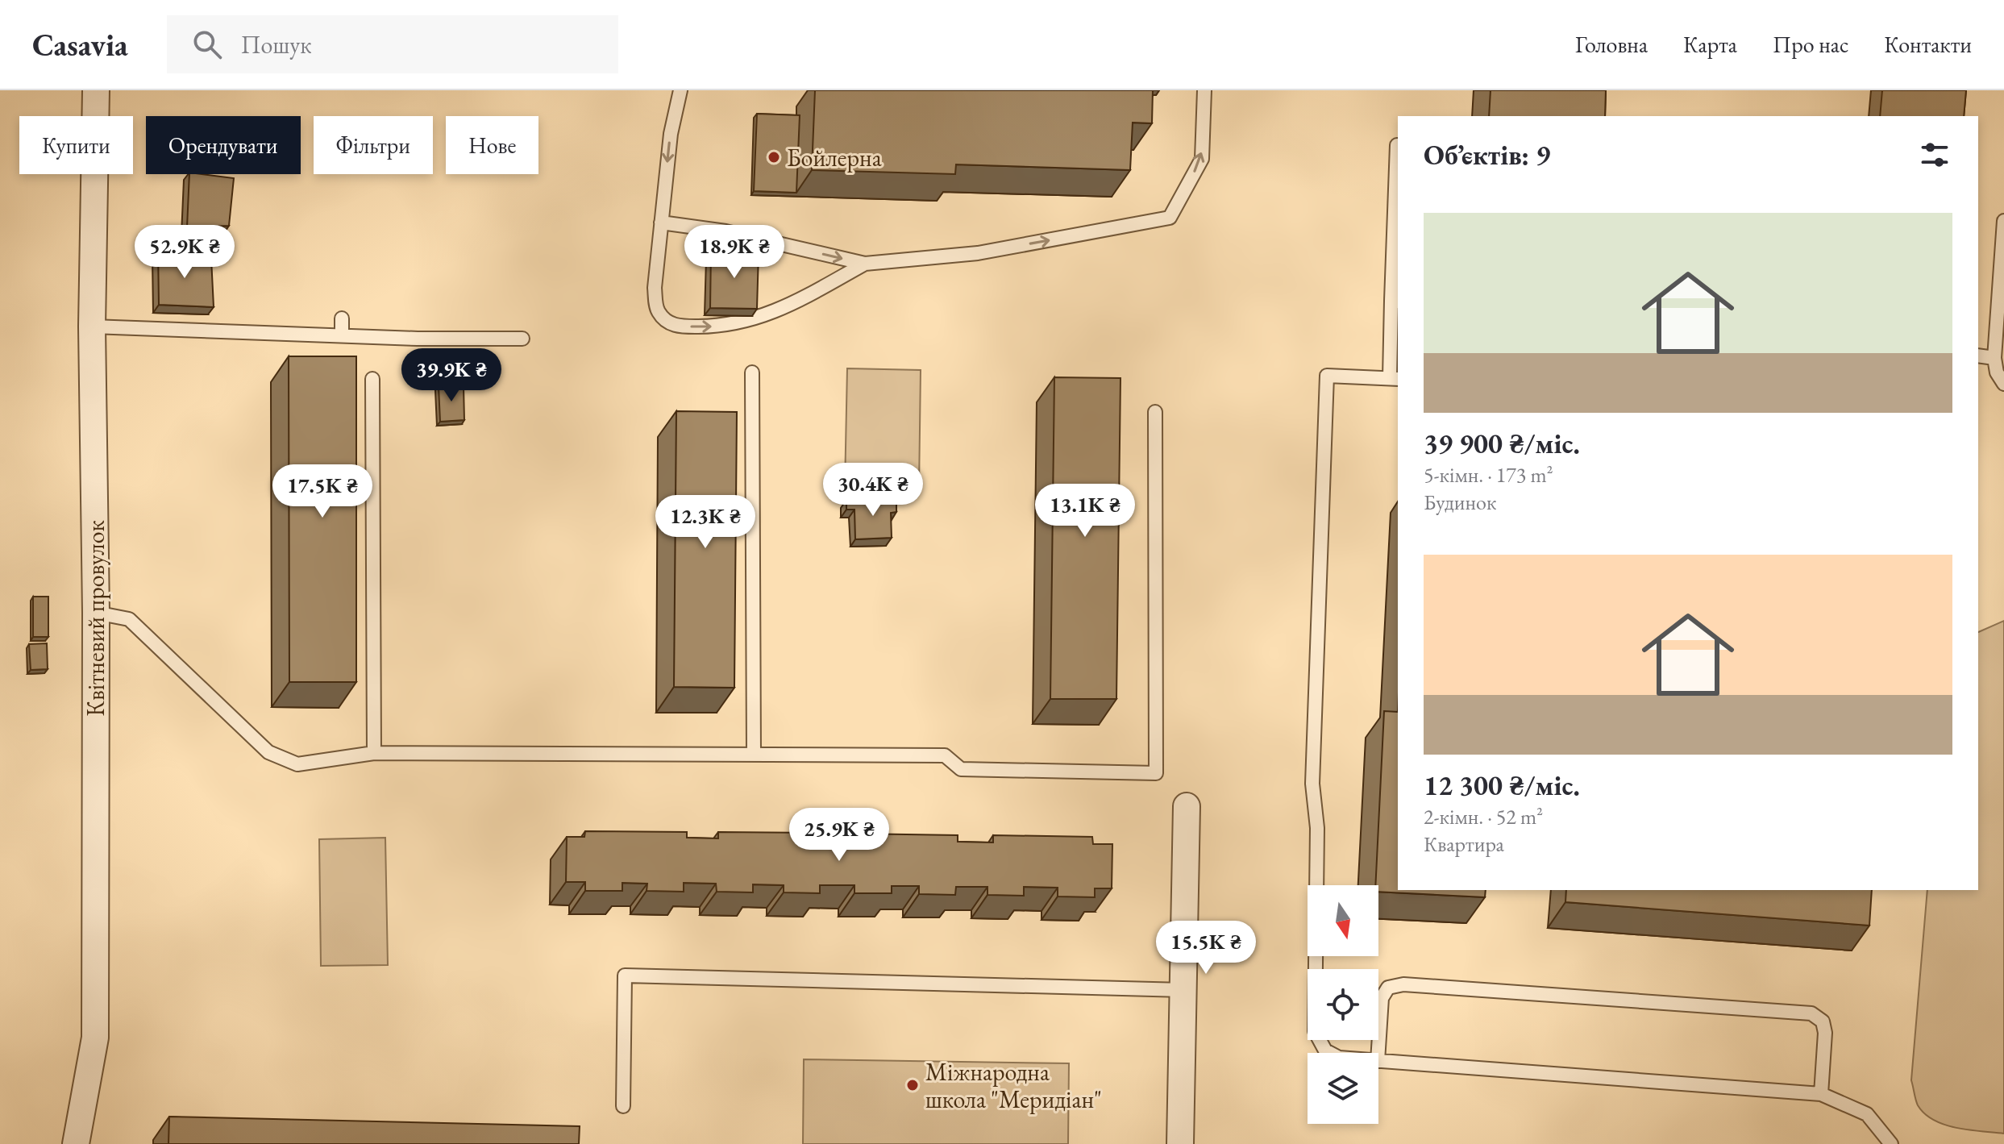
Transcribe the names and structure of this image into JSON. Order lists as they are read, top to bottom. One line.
{"streets":{"street":["Квітневий провулок"]},"places":["Бойлерна","Міжнародна школа \"Меридіан\""],"north":"bottom","page":{"header":"Casavia","search":"Пошук","nav":["Головна","Карта","Про нас","Контакти"],"chip":["Купити","Орендувати","Фільтри","Нове"],"heading":"Об’єктів: 9","list":[{"name":"39 900 ₴/міс.","note":"5-кімн. · 173 m² · Будинок"},{"name":"12 300 ₴/міс.","note":"2-кімн. · 52 m² · Квартира"}],"price":["52.9K ₴","18.9K ₴","39.9K ₴","30.4K ₴","17.5K ₴","13.1K ₴","12.3K ₴","25.9K ₴","15.5K ₴"]}}
